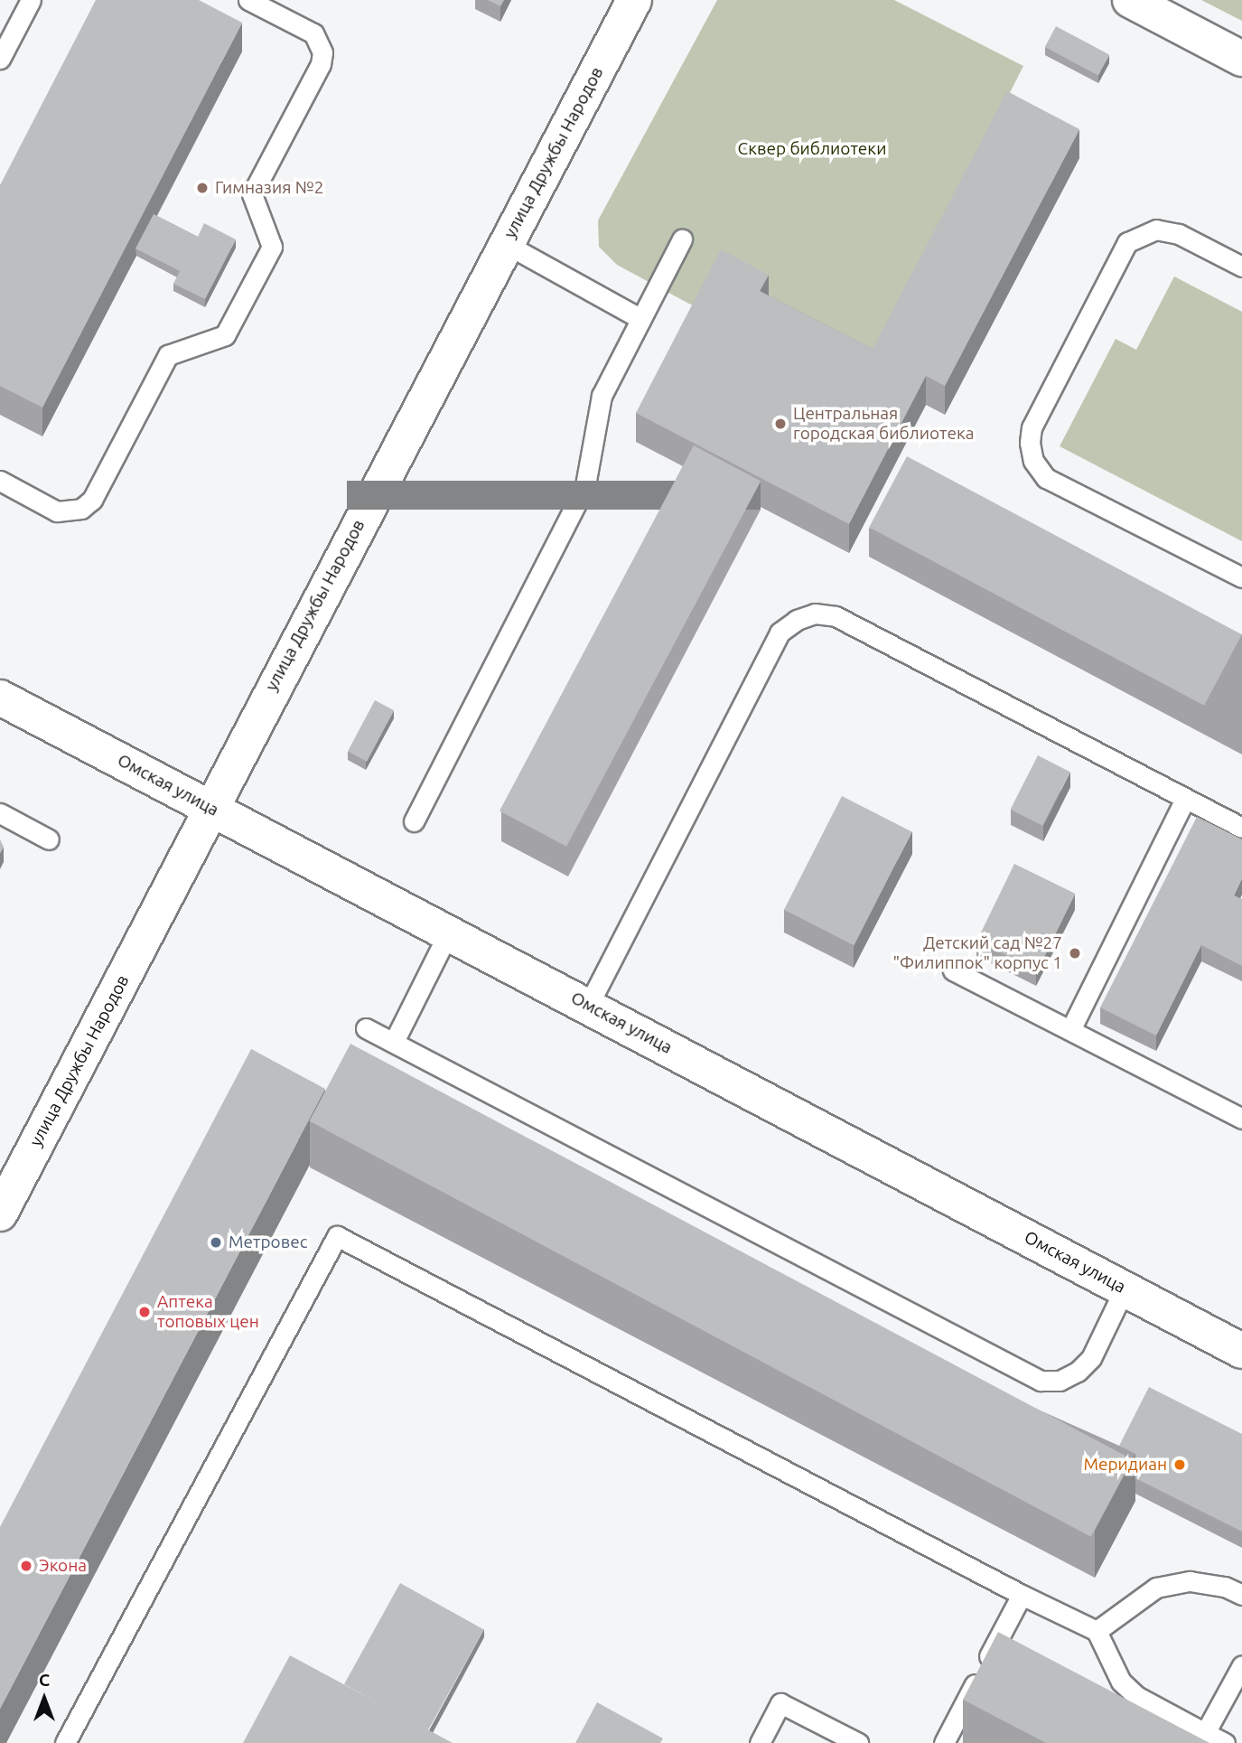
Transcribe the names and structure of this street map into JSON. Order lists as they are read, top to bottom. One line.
{"streets":{"main road":["улица Дружбы Народов","Омская улица"]},"crossings":[["улица Дружбы Народов","Омская улица"]],"parks":["Сквер библиотеки"],"places":["Гимназия №2","Центральная городская библиотека","Детский сад №27 \"Филиппок\" корпус 1","Метровес","Аптека топовых цен","Меридиан","Экона"],"north":"top"}
